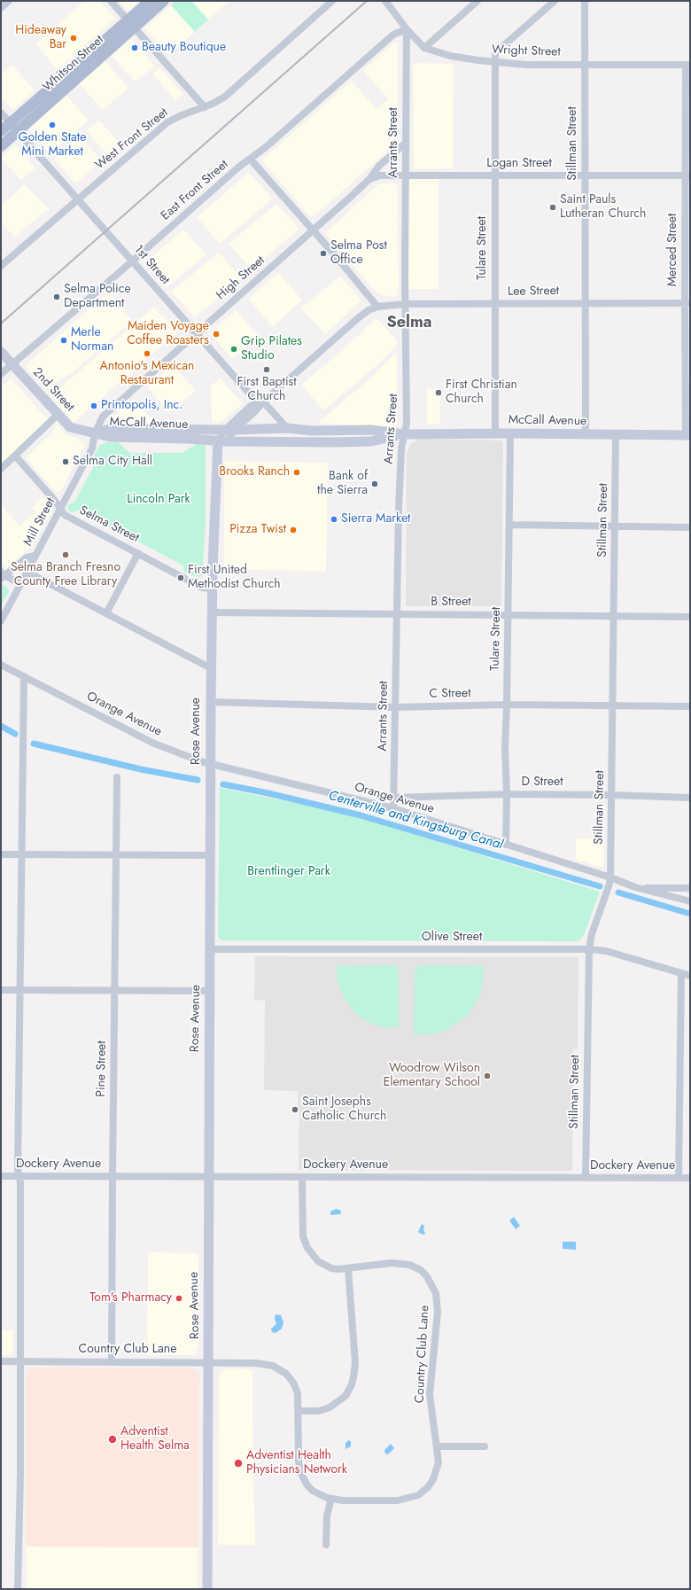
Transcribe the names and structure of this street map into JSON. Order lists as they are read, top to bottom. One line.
{"streets":{"main road":["Whitson Street"],"street":["Wright Street","West Front Street","Arrants Street","Stillman Street","Logan Street","East Front Street","Tulare Street","Merced Street","1st Street","High Street","Lee Street","2nd Street","McCall Avenue","Mill Street","Selma Street","B Street","C Street","Orange Avenue","Rose Avenue","D Street","Olive Street","Pine Street","Dockery Avenue","Country Club Lane"]},"crossings":[["Wright Street","Arrants Street"],["Wright Street","Stillman Street"],["Wright Street","East Front Street"],["Wright Street","Tulare Street"],["Wright Street","Merced Street"],["Whitson Street","1st Street"],["West Front Street","1st Street"],["Arrants Street","Logan Street"],["Arrants Street","East Front Street"],["Arrants Street","High Street"],["Arrants Street","Lee Street"],["Arrants Street","McCall Avenue"],["Arrants Street","B Street"],["Arrants Street","C Street"],["Arrants Street","Orange Avenue"],["Arrants Street","D Street"],["Stillman Street","Logan Street"],["Stillman Street","Lee Street"],["Stillman Street","McCall Avenue"],["Stillman Street","B Street"],["Stillman Street","C Street"],["Stillman Street","Orange Avenue"],["Stillman Street","D Street"],["Stillman Street","Olive Street"],["Stillman Street","Dockery Avenue"],["Logan Street","Tulare Street"],["Logan Street","Merced Street"],["Logan Street","High Street"],["East Front Street","1st Street"],["East Front Street","2nd Street"],["Tulare Street","Lee Street"],["Tulare Street","McCall Avenue"],["Tulare Street","B Street"],["Tulare Street","C Street"],["Tulare Street","Orange Avenue"],["Tulare Street","D Street"],["Merced Street","Lee Street"],["Merced Street","McCall Avenue"],["1st Street","High Street"],["1st Street","McCall Avenue"],["High Street","2nd Street"],["High Street","McCall Avenue"],["High Street","Mill Street"],["2nd Street","McCall Avenue"],["2nd Street","Mill Street"],["McCall Avenue","Mill Street"],["McCall Avenue","Rose Avenue"],["Mill Street","Selma Street"],["Selma Street","Rose Avenue"],["B Street","Rose Avenue"],["C Street","Rose Avenue"],["Orange Avenue","Rose Avenue"],["Rose Avenue","Olive Street"],["Rose Avenue","Dockery Avenue"],["Rose Avenue","Country Club Lane"],["Pine Street","Dockery Avenue"],["Pine Street","Country Club Lane"],["Dockery Avenue","Country Club Lane"]],"districts":["Selma"],"water":["Centerville and Kingsburg Canal"],"parks":["Lincoln Park","Brentlinger Park"],"places":["Hideaway Bar","Beauty Boutique","Golden State Mini Market","Saint Pauls Lutheran Church","Selma Post Office","Selma Police Department","Maiden Voyage Coffee Roasters","Merle Norman","Grip Pilates Studio","Antonio's Mexican Restaurant","First Baptist Church","First Christian Church","Printopolis, Inc.","Selma City Hall","Brooks Ranch","Bank of the Sierra","Sierra Market","Pizza Twist","Selma Branch Fresno County Free Library","First United Methodist Church","Woodrow Wilson Elementary School","Saint Josephs Catholic Church","Tom's Pharmacy","Adventist Health Selma","Adventist Health Physicians Network"]}
